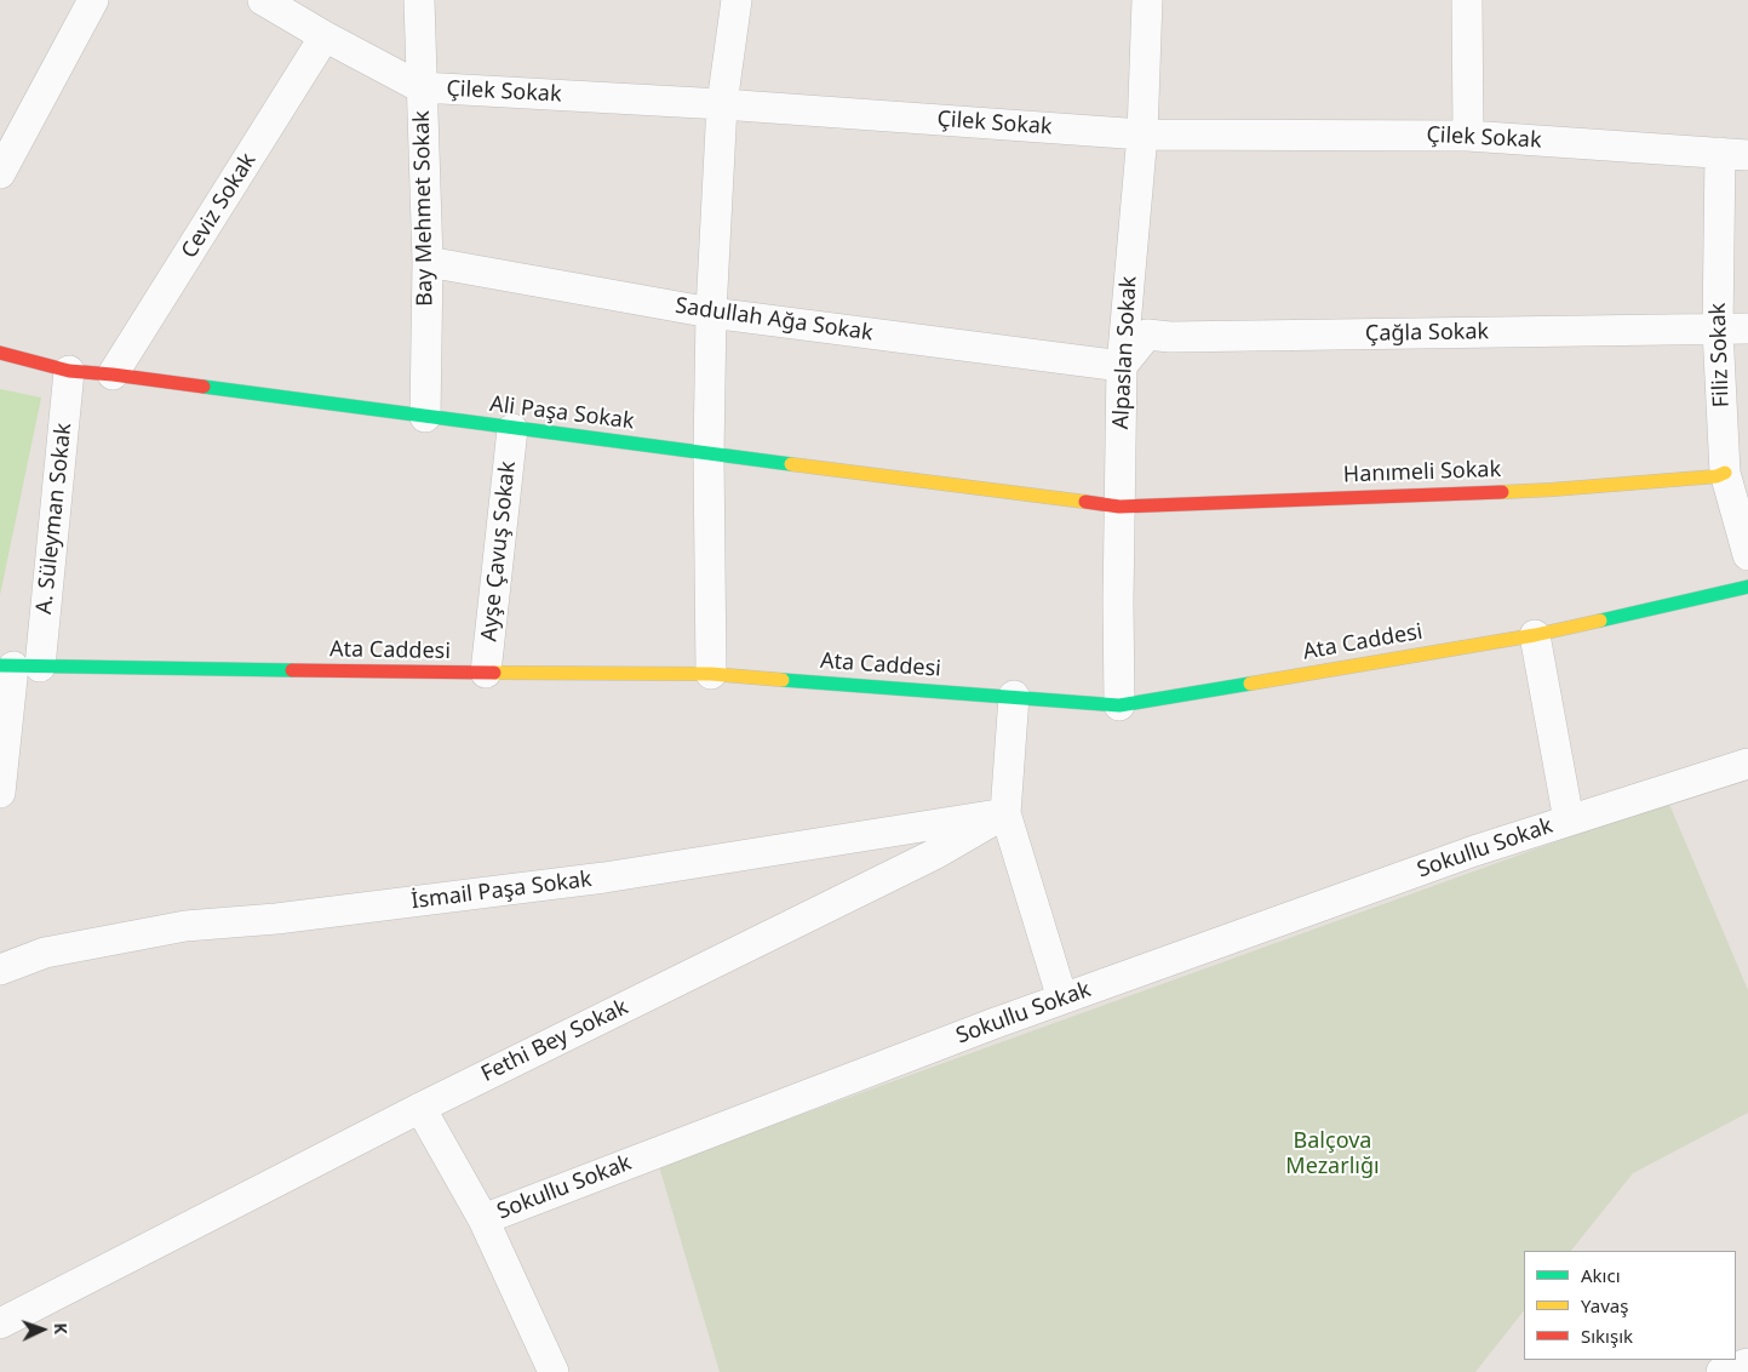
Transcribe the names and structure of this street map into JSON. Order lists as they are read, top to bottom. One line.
{"streets":{"street":["Çilek Sokak","Ceviz Sokak","Bay Mehmet Sokak","Sadullah Ağa Sokak","Çağla Sokak","Alpaslan Sokak","Filiz Sokak","Ali Paşa Sokak","Hanımeli Sokak","A. Süleyman Sokak","Ayşe Çavuş Sokak","Ata Caddesi","Sokullu Sokak","İsmail Paşa Sokak","Fethi Bey Sokak"]},"crossings":[["Çilek Sokak","Ceviz Sokak"],["Çilek Sokak","Bay Mehmet Sokak"],["Çilek Sokak","Alpaslan Sokak"],["Çilek Sokak","Filiz Sokak"],["Ceviz Sokak","Ali Paşa Sokak"],["Bay Mehmet Sokak","Sadullah Ağa Sokak"],["Bay Mehmet Sokak","Ali Paşa Sokak"],["Sadullah Ağa Sokak","Çağla Sokak"],["Sadullah Ağa Sokak","Alpaslan Sokak"],["Çağla Sokak","Alpaslan Sokak"],["Çağla Sokak","Filiz Sokak"],["Alpaslan Sokak","Ali Paşa Sokak"],["Alpaslan Sokak","Hanımeli Sokak"],["Alpaslan Sokak","Ata Caddesi"],["Filiz Sokak","Hanımeli Sokak"],["Ali Paşa Sokak","Hanımeli Sokak"],["Ali Paşa Sokak","A. Süleyman Sokak"],["Ali Paşa Sokak","Ayşe Çavuş Sokak"],["A. Süleyman Sokak","Ata Caddesi"],["Ayşe Çavuş Sokak","Ata Caddesi"],["İsmail Paşa Sokak","Fethi Bey Sokak"]],"parks":["Balçova Mezarlığı"],"legend":["Akıcı","Yavaş","Sıkışık"],"north":"right"}
